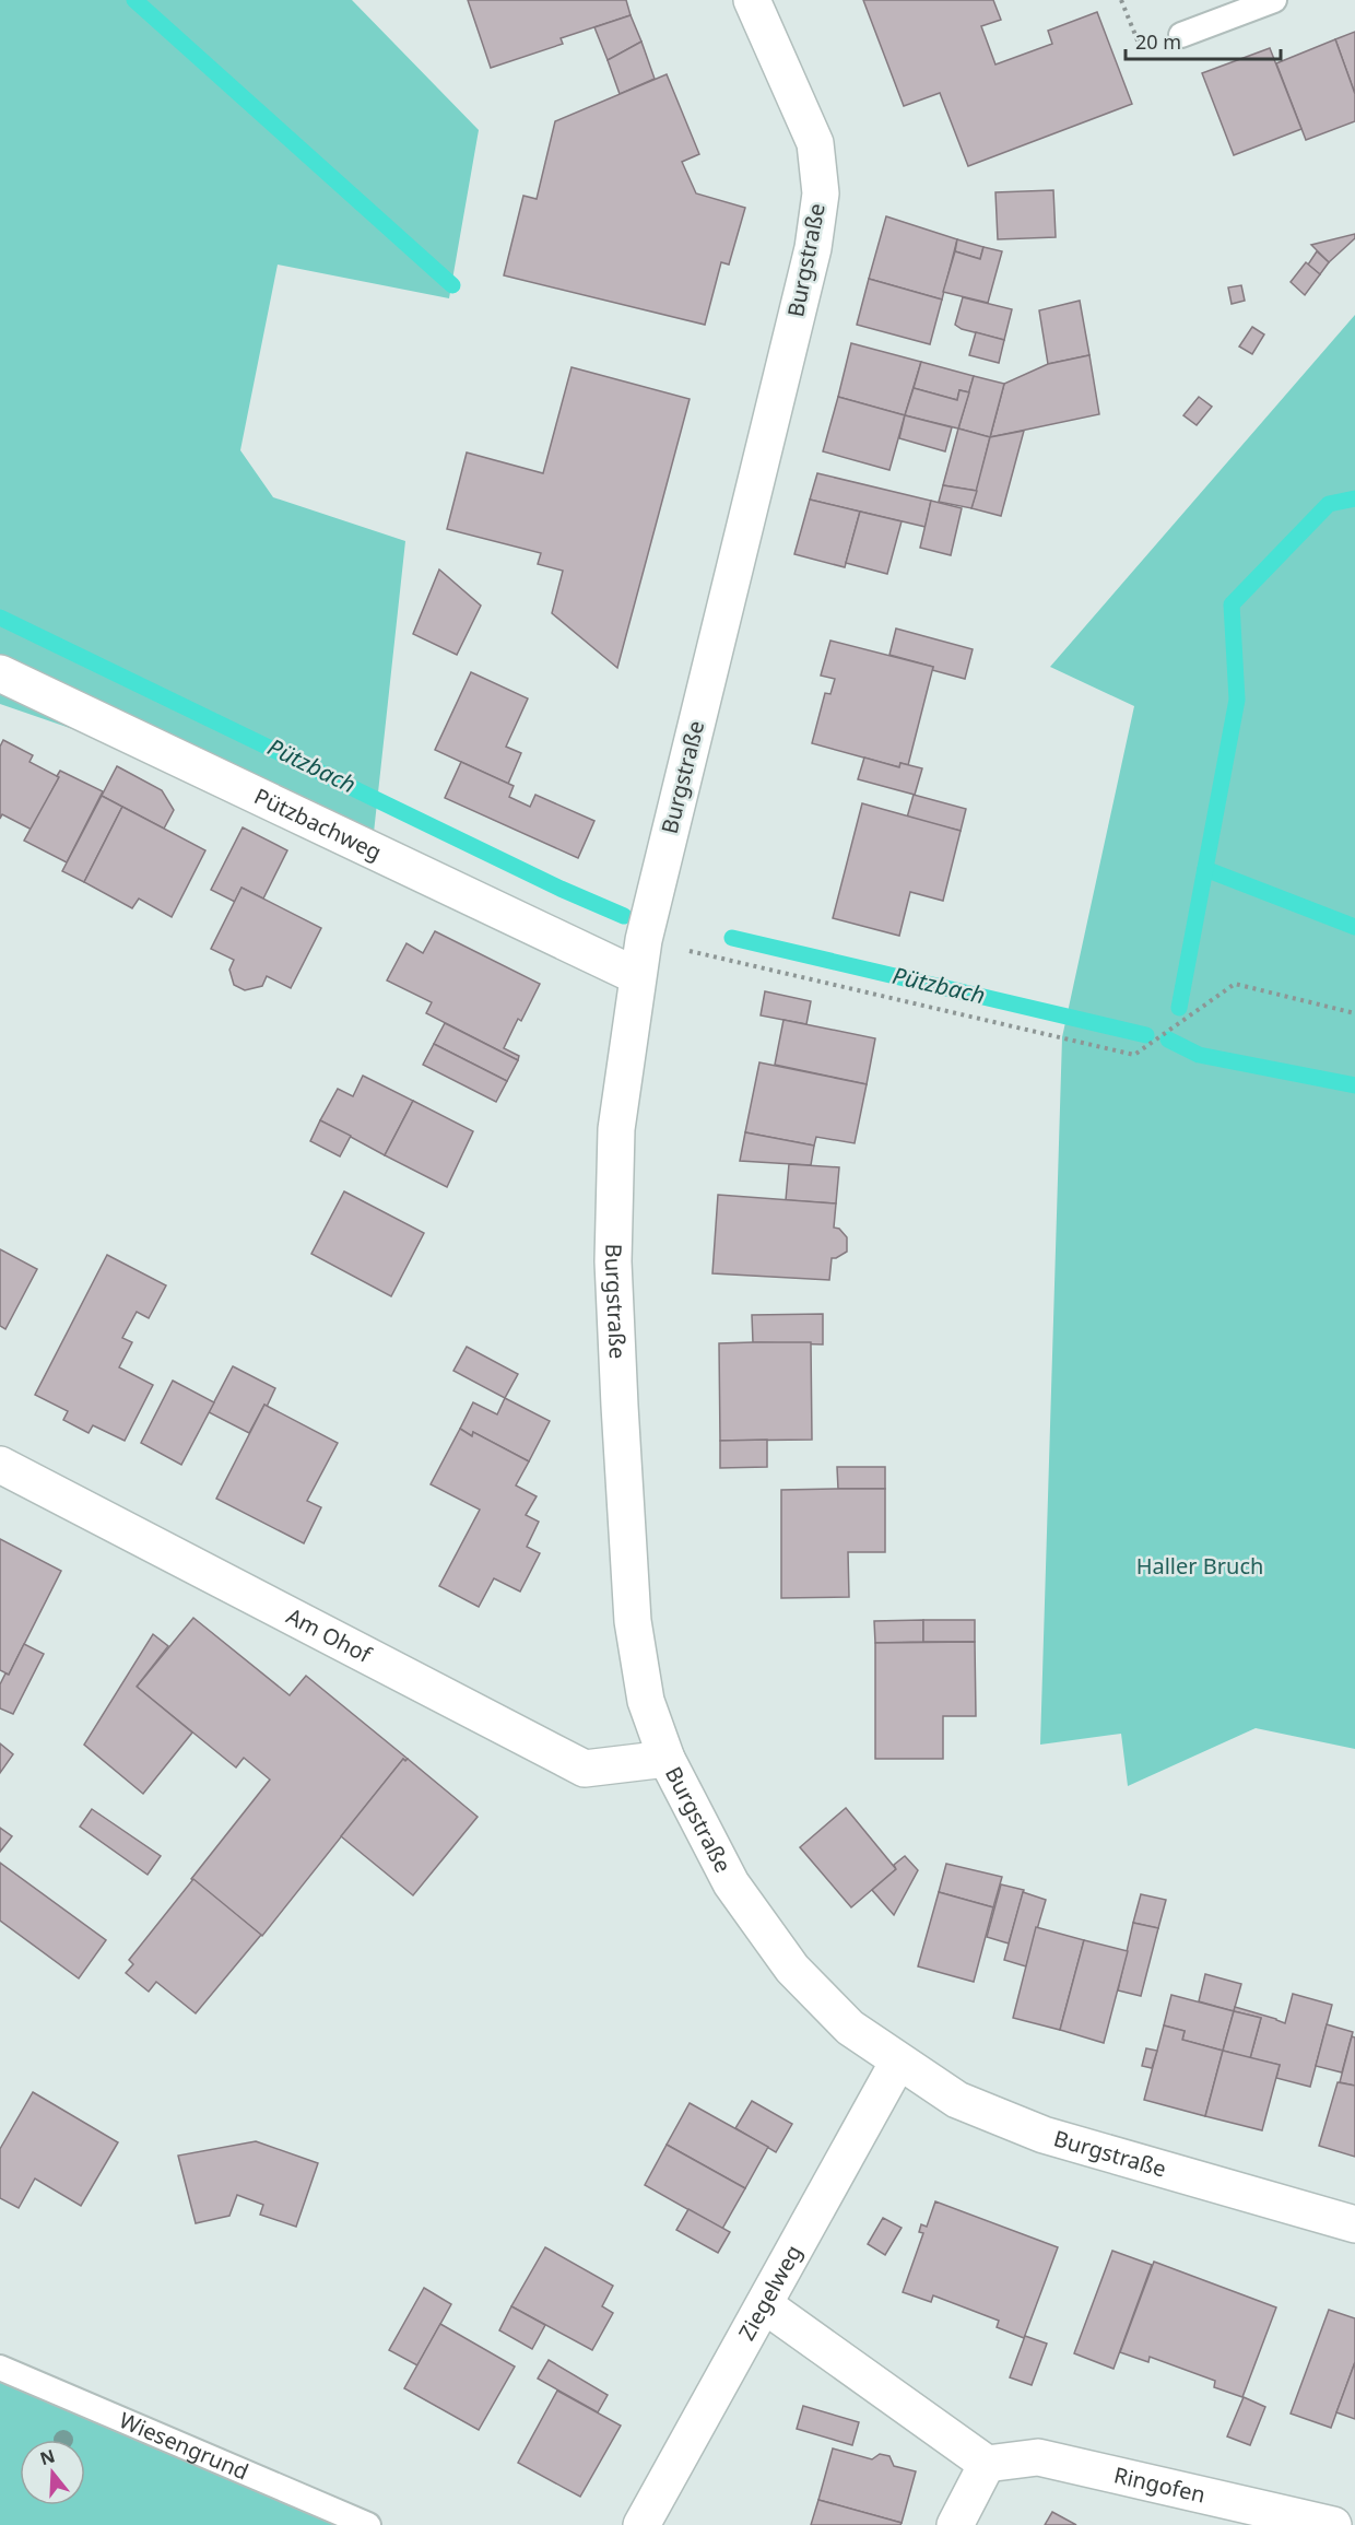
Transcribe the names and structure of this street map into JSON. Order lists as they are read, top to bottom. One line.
{"streets":{"street":["Burgstraße","Pützbachweg","Am Ohof","Ziegelweg","Ringofen"],"lane":["Wiesengrund"]},"crossings":[["Burgstraße","Pützbachweg"],["Burgstraße","Am Ohof"],["Burgstraße","Ziegelweg"]],"water":["Pützbach"],"parks":["Haller Bruch"],"scale_bar":"20 m","north":"top"}
